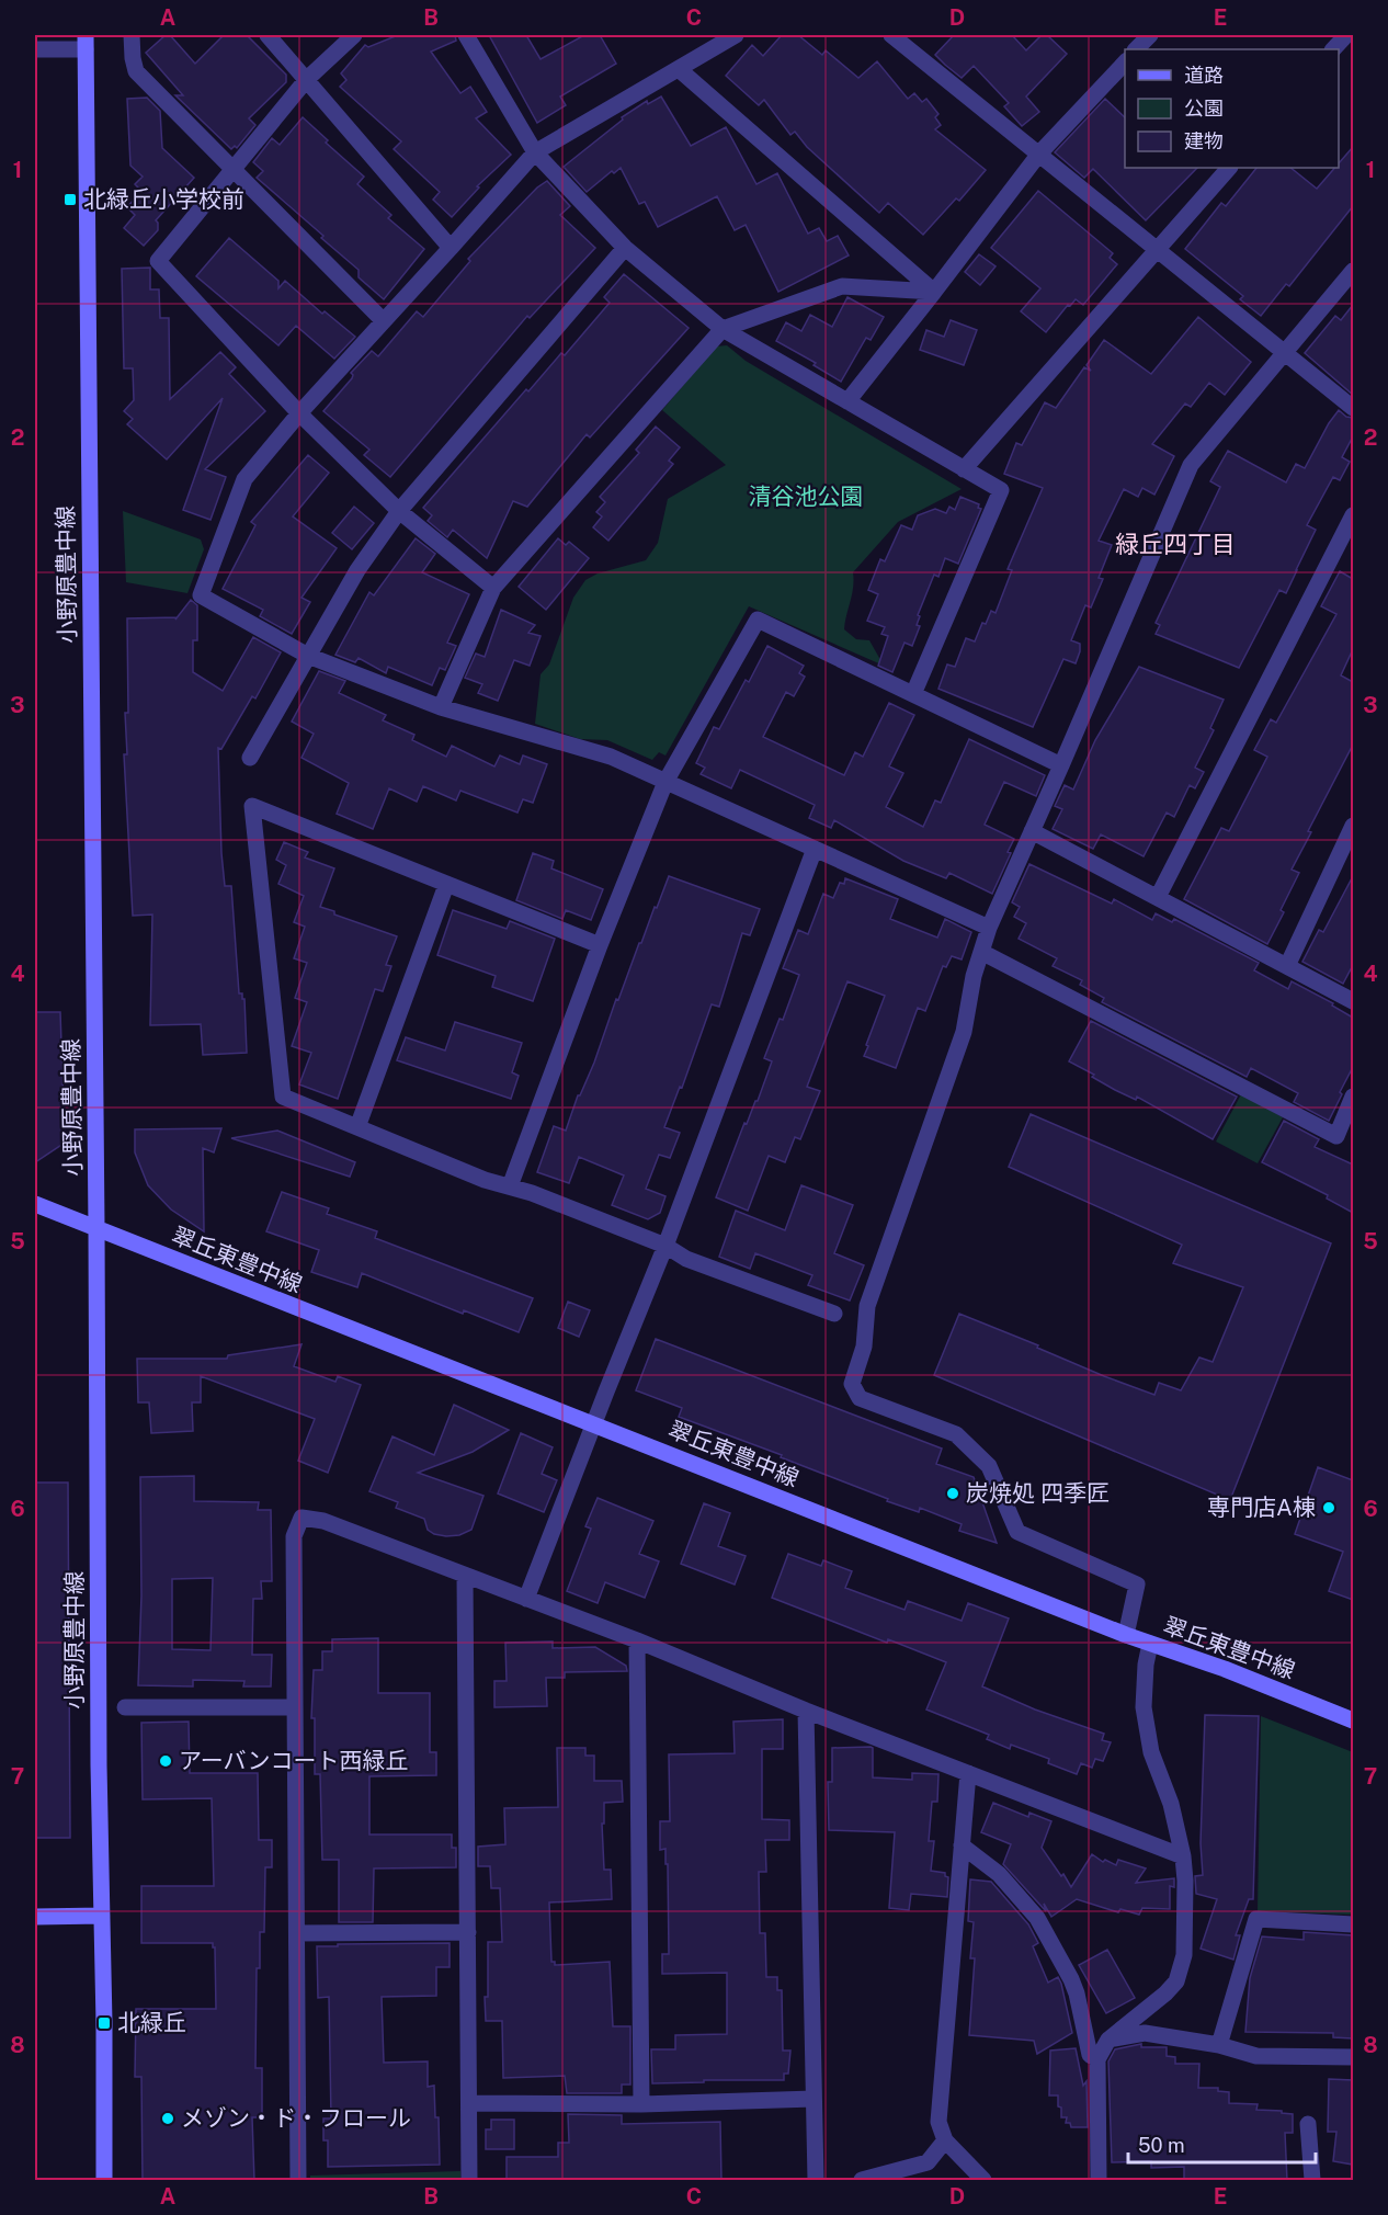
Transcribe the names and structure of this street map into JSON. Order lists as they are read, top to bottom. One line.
{"streets":{"street":["小野原豊中線","翠丘東豊中線"]},"crossings":[["小野原豊中線","翠丘東豊中線"]],"districts":["緑丘四丁目"],"parks":["清谷池公園"],"places":{"transit":["北緑丘小学校前","北緑丘"],"other":["炭焼処 四季匠","専門店A棟","アーバンコート西緑丘","メゾン・ド・フロール"]},"legend":["道路","公園","建物"],"scale_bar":"50 m","grid":{"columns":["A","B","C","D","E"],"rows":["1","2","3","4","5","6","7","8"]}}
